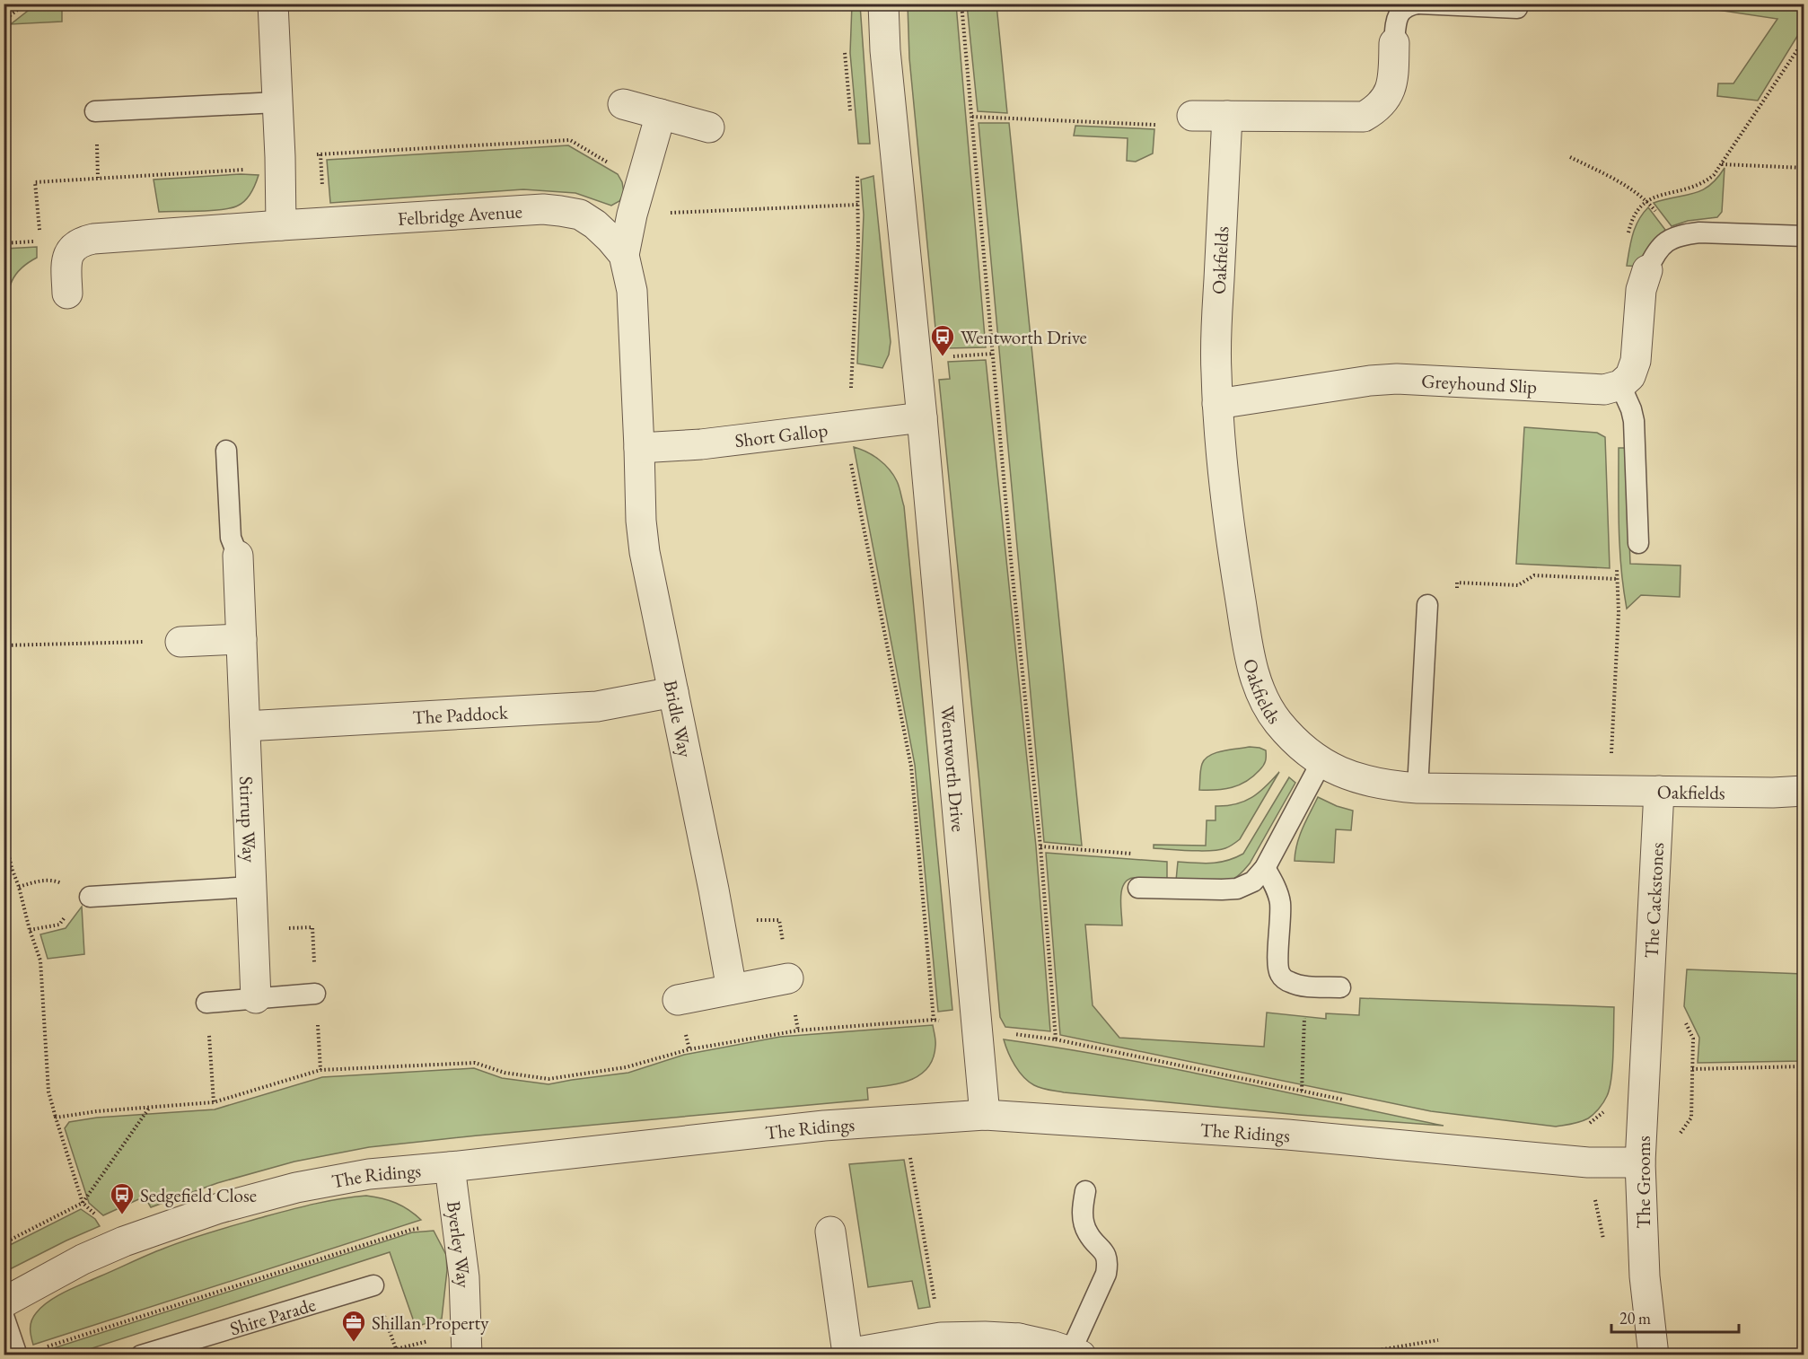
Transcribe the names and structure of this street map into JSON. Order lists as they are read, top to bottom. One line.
{"streets":{"street":["Felbridge Avenue","Oakfields","Greyhound Slip","Short Gallop","The Paddock","Bridle Way","Wentworth Drive","Stirrup Way","The Cackstones","The Ridings","The Grooms","Byerley Way"],"lane":["Shire Parade"]},"crossings":[["Felbridge Avenue","Short Gallop"],["Felbridge Avenue","Bridle Way"],["Oakfields","Greyhound Slip"],["Oakfields","The Cackstones"],["Short Gallop","Bridle Way"],["Short Gallop","Wentworth Drive"],["The Paddock","Bridle Way"],["The Paddock","Stirrup Way"],["Wentworth Drive","The Ridings"],["The Cackstones","The Grooms"],["The Ridings","The Grooms"],["The Ridings","Byerley Way"]],"places":{"bus stop":["Wentworth Drive","Sedgefield Close"],"office":["Shillan Property"]},"scale_bar":"20 m"}
